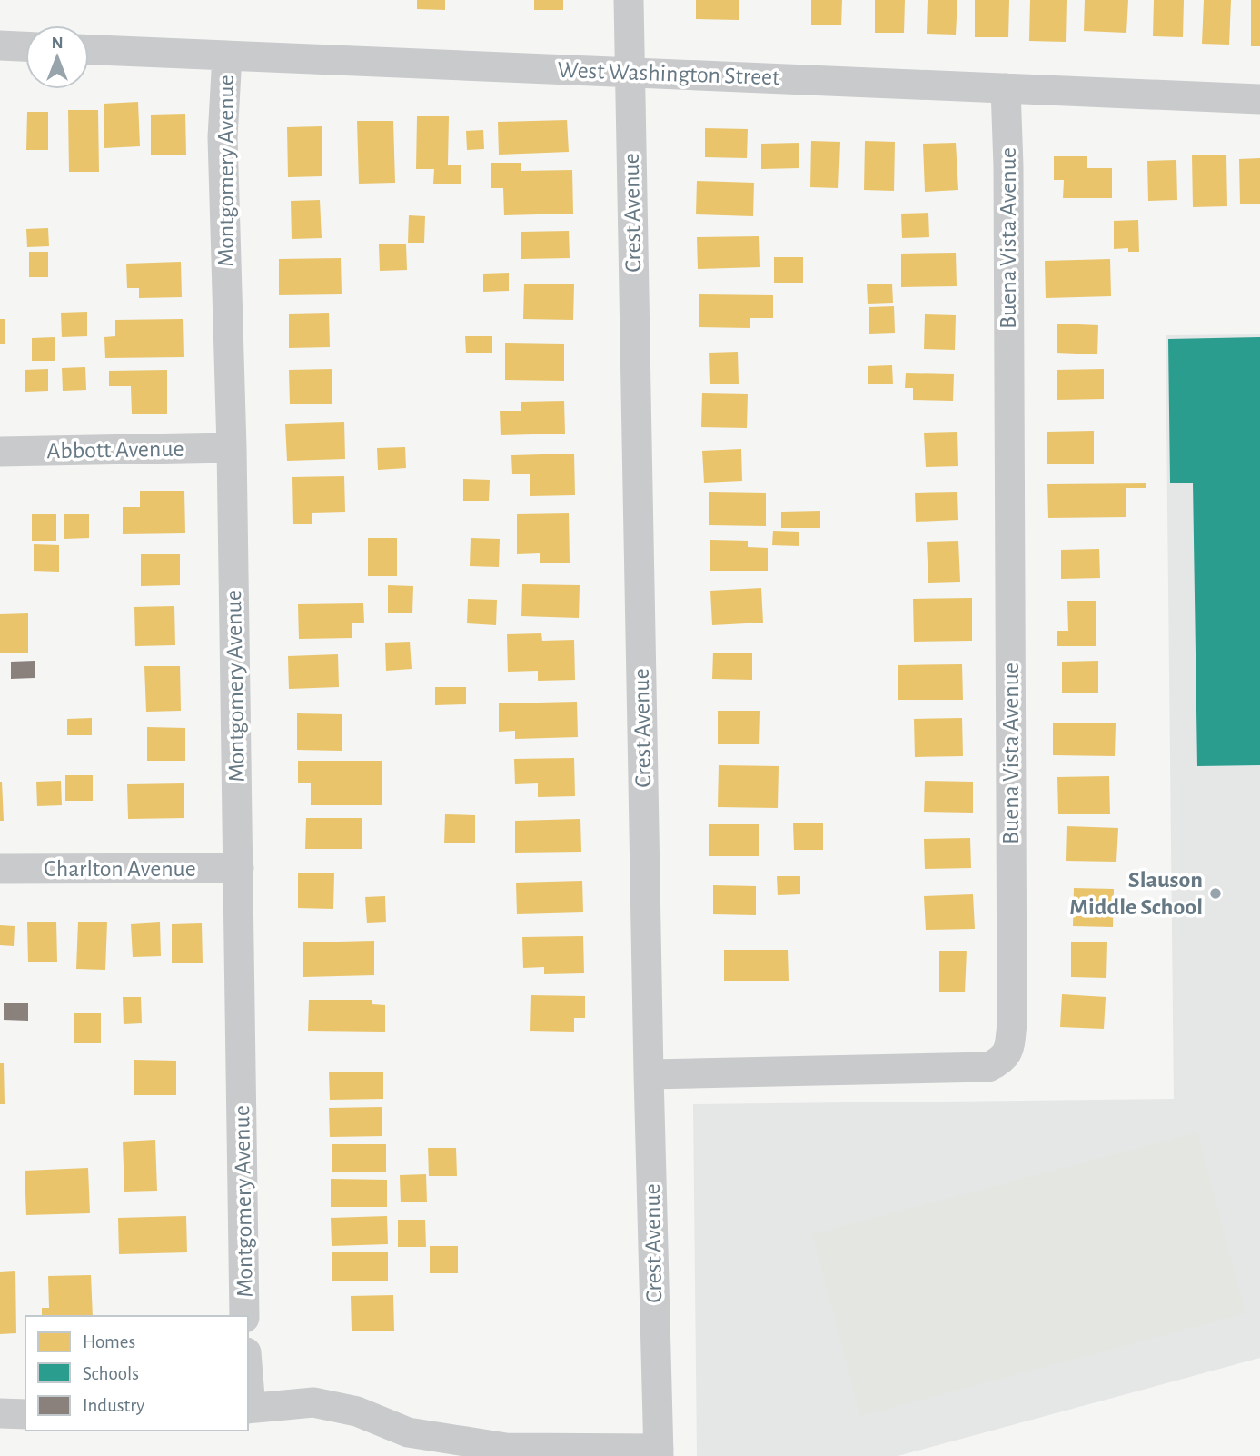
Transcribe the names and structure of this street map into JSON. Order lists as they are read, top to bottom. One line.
{"streets":{"street":["West Washington Street","Montgomery Avenue","Crest Avenue","Buena Vista Avenue","Abbott Avenue","Charlton Avenue"]},"crossings":[["West Washington Street","Montgomery Avenue"],["West Washington Street","Crest Avenue"],["West Washington Street","Buena Vista Avenue"],["Montgomery Avenue","Abbott Avenue"],["Montgomery Avenue","Charlton Avenue"],["Crest Avenue","Buena Vista Avenue"]],"places":["Slauson Middle School"],"legend":["Homes","Schools","Industry"],"north":"top"}
